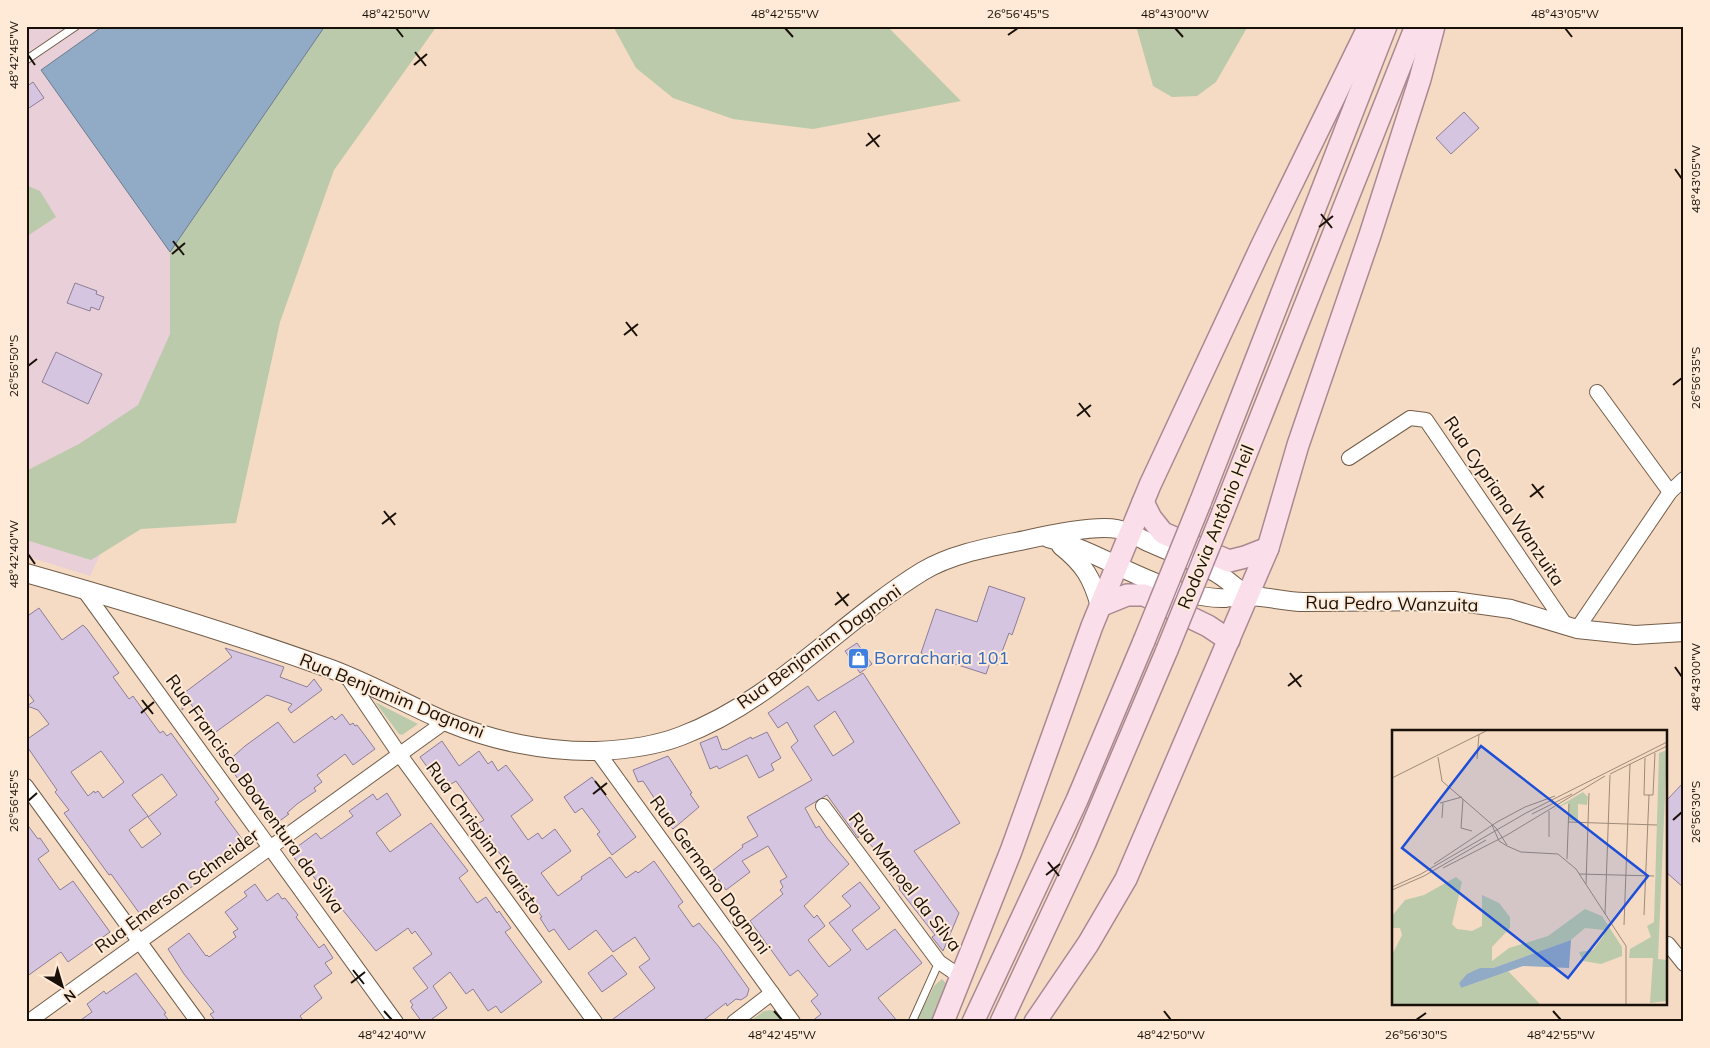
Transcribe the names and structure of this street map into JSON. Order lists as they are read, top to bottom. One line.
{"streets":{"main road":["Rodovia Antônio Heil"],"street":["Rua Cypriana Wanzuita","Rua Pedro Wanzuita","Rua Benjamim Dagnoni","Rua Francisco Boaventura da Silva","Rua Chrispim Evaristo","Rua Germano Dagnoni","Rua Manoel da Silva","Rua Emerson Schneider"]},"crossings":[["Rua Cypriana Wanzuita","Rua Pedro Wanzuita"],["Rua Pedro Wanzuita","Rua Benjamim Dagnoni"],["Rua Benjamim Dagnoni","Rua Francisco Boaventura da Silva"],["Rua Benjamim Dagnoni","Rua Chrispim Evaristo"],["Rua Benjamim Dagnoni","Rua Germano Dagnoni"],["Rua Benjamim Dagnoni","Rua Emerson Schneider"],["Rua Francisco Boaventura da Silva","Rua Emerson Schneider"],["Rua Chrispim Evaristo","Rua Emerson Schneider"]],"places":{"shop":["Borracharia 101"]},"north":"bottom right","coordinates":["48°42'50\"W","48°42'55\"W","26°56'45\"S","48°43'00\"W","48°43'05\"W","48°42'45\"W","26°56'50\"S","26°56'35\"S","48°42'40\"W","26°56'30\"S"]}
